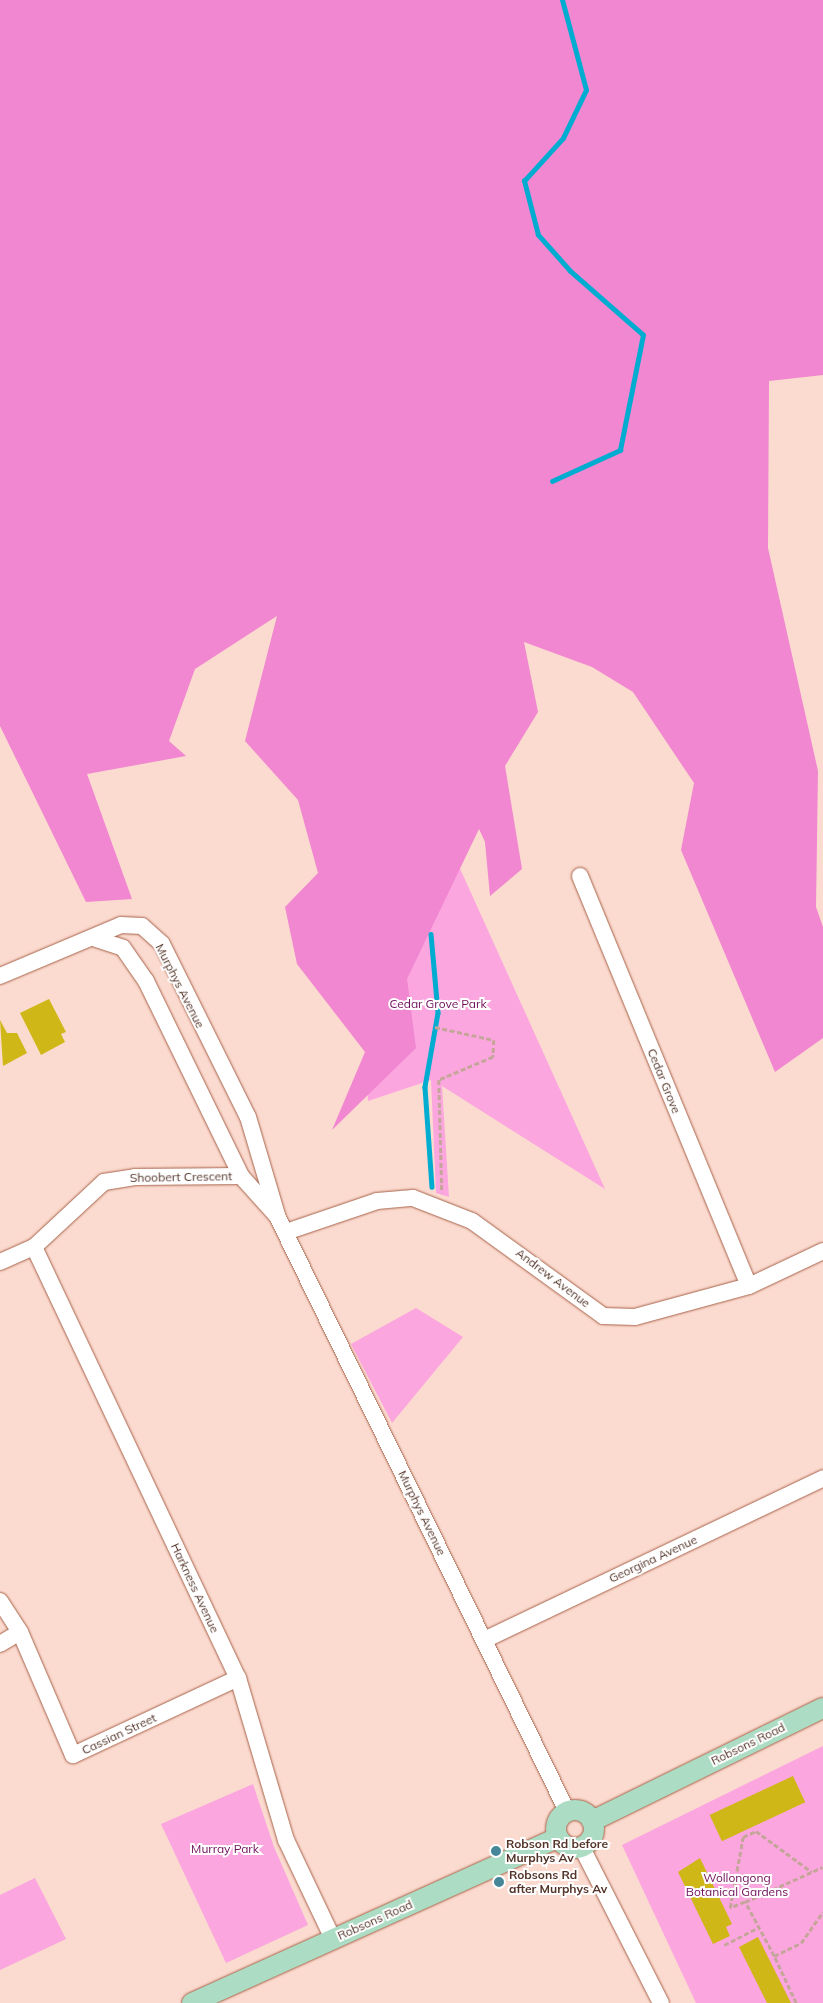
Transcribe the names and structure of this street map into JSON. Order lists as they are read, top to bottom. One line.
{"streets":{"main road":["Robsons Road"],"street":["Murphys Avenue","Cedar Grove","Shoobert Crescent","Andrew Avenue","Georgina Avenue","Harkness Avenue","Cassian Street"]},"crossings":[["Murphys Avenue","Shoobert Crescent"],["Murphys Avenue","Andrew Avenue"],["Murphys Avenue","Georgina Avenue"],["Murphys Avenue","Robsons Road"],["Cedar Grove","Andrew Avenue"],["Shoobert Crescent","Harkness Avenue"],["Harkness Avenue","Cassian Street"],["Harkness Avenue","Robsons Road"]],"parks":["Cedar Grove Park","Murray Park","Wollongong Botanical Gardens"],"places":["Robson Rd before Murphys Av","Robsons Rd after Murphys Av"]}
